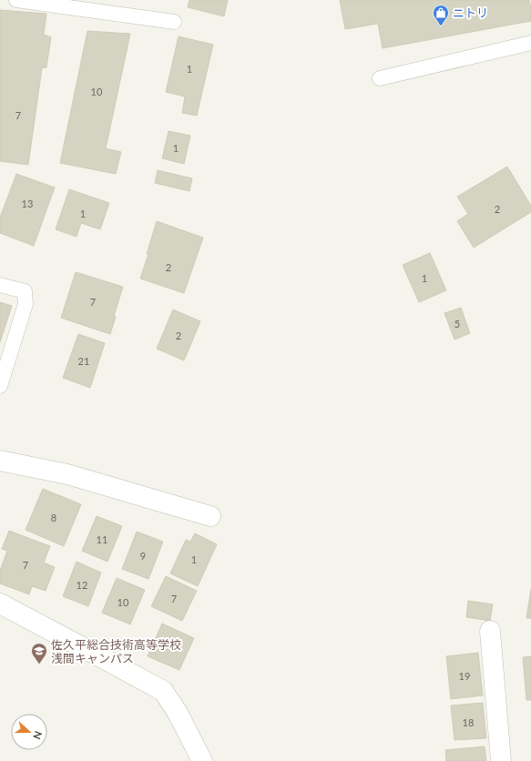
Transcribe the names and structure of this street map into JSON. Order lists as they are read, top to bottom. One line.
{"places":{"shop":["ニトリ"],"school or university":["佐久平総合技術高等学校 浅間キャンパス"]},"house_numbers":["1","10","7","1","13","2","1","2","1","7","5","2","21","8","11","9","1","7","12","7","10","19","18"],"north":"right"}
